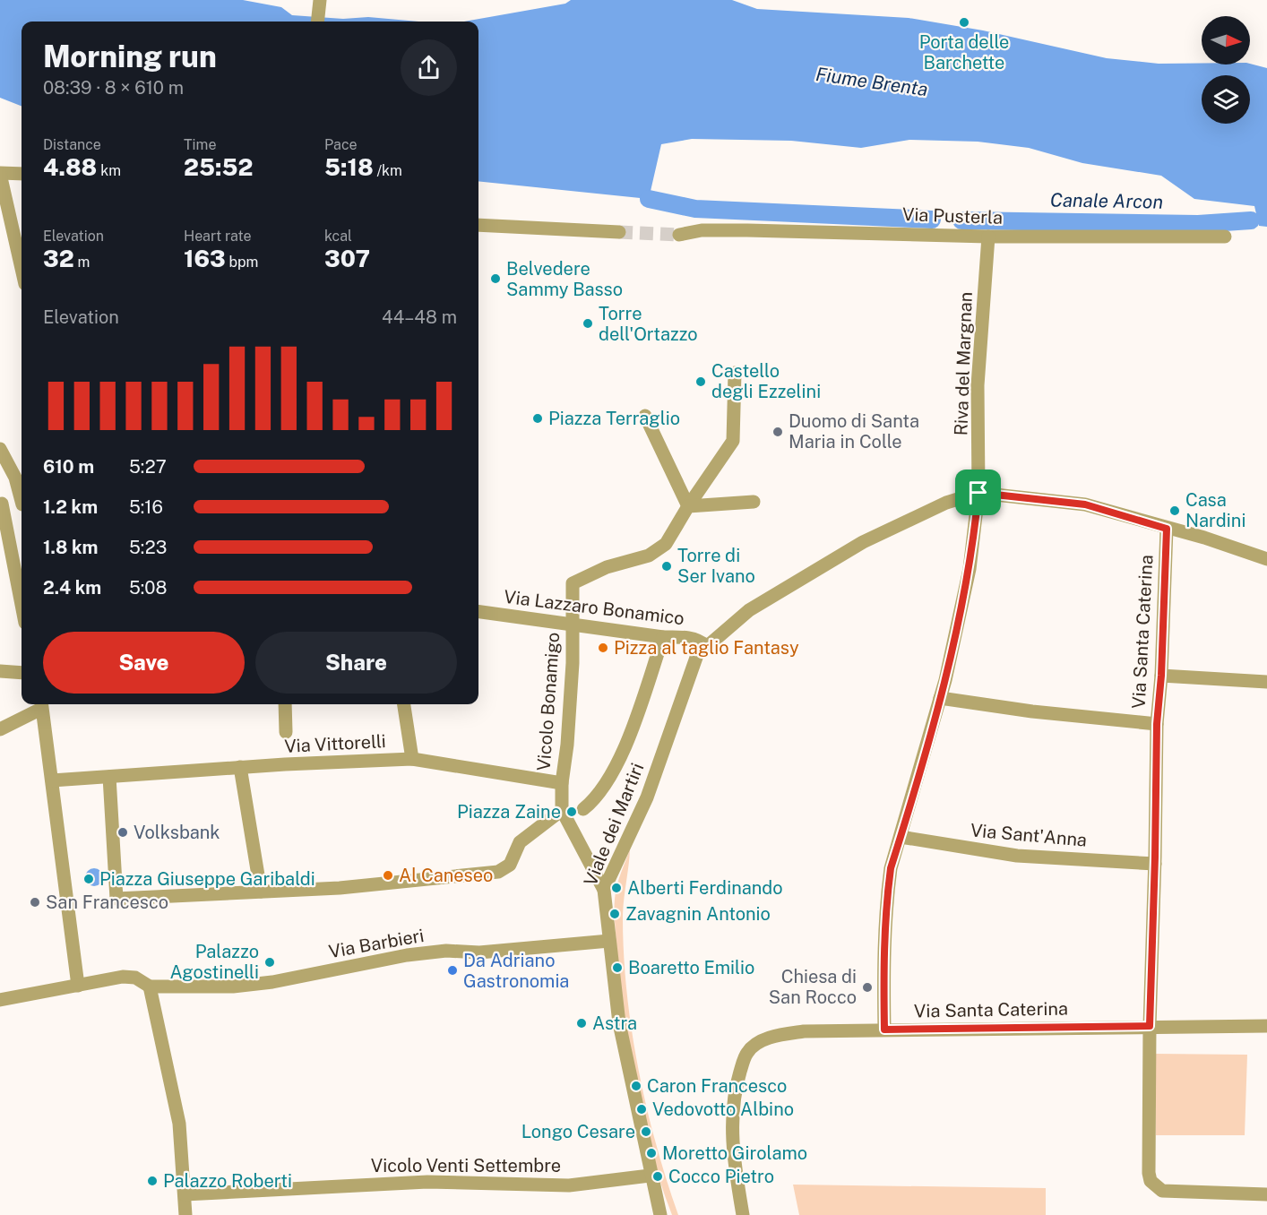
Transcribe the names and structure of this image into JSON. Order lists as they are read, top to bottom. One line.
{"streets":{"street":["Via Pusterla","Riva del Margnan","Via Lazzaro Bonamico","Via Santa Caterina","Vicolo Bonamigo","Via Vittorelli","Viale dei Martiri","Via Sant'Anna","Via Barbieri","Vicolo Venti Settembre"]},"crossings":[["Via Pusterla","Riva del Margnan"],["Riva del Margnan","Viale dei Martiri"],["Via Lazzaro Bonamico","Vicolo Bonamigo"],["Via Lazzaro Bonamico","Viale dei Martiri"],["Via Santa Caterina","Via Sant'Anna"],["Vicolo Bonamigo","Via Vittorelli"],["Viale dei Martiri","Via Barbieri"],["Viale dei Martiri","Vicolo Venti Settembre"]],"water":["Fiume Brenta","Canale Arcon"],"places":["Porta delle Barchette","Belvedere Sammy Basso","Torre dell'Ortazzo","Castello degli Ezzelini","Piazza Terraglio","Duomo di Santa Maria in Colle","Casa Nardini","Torre di Ser Ivano","Pizza al taglio Fantasy","Piazza Zaine","Volksbank","Al Caneseo","Piazza Giuseppe Garibaldi","Alberti Ferdinando","San Francesco","Zavagnin Antonio","Palazzo Agostinelli","Boaretto Emilio","Da Adriano Gastronomia","Chiesa di San Rocco","Astra","Caron Francesco","Vedovotto Albino","Longo Cesare","Moretto Girolamo","Cocco Pietro","Palazzo Roberti"],"north":"right","page":{"heading":["Morning run","08:39 · 8 × 610 m"],"stats":[["Distance","4.88 km"],["Time","25:52"],["Pace","5:18 /km"],["Elevation","32 m"],["Heart rate","163 bpm"],["kcal","307"]],"chart":["Elevation","44–48 m"],"list":[{"name":"610 m","note":"5:27"},{"name":"1.2 km","note":"5:16"},{"name":"1.8 km","note":"5:23"},{"name":"2.4 km","note":"5:08"}],"buttons":["Save","Share"]}}
